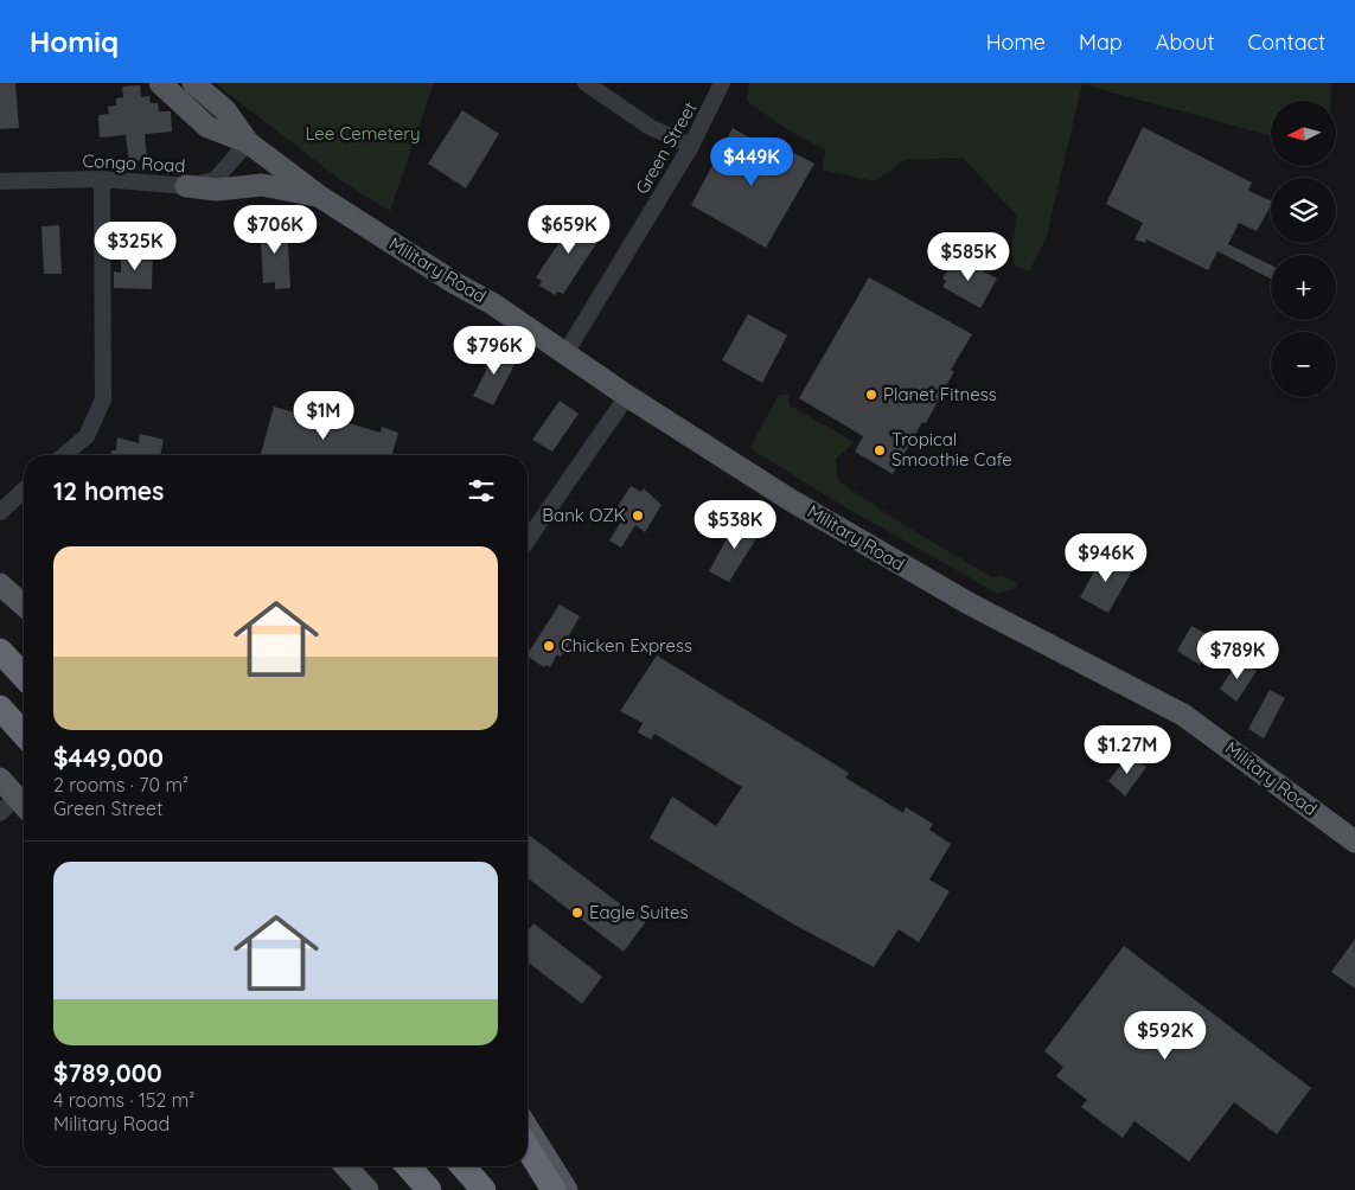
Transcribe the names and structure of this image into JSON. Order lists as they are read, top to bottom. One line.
{"streets":{"main road":["Military Road"],"street":["Green Street","Congo Road"]},"crossings":[["Green Street","Military Road"],["Congo Road","Military Road"]],"parks":["Lee Cemetery"],"places":["Planet Fitness","Tropical Smoothie Cafe","Bank OZK","Chicken Express","Eagle Suites"],"north":"left","page":{"header":"Homiq","nav":["Home","Map","About","Contact"],"map_buttons":["+","−"],"price":["$449K","$706K","$659K","$325K","$585K","$796K","$1M","$538K","$946K","$789K","$1.27M","$592K"],"heading":"12 homes","list":[{"name":"$449,000","note":"2 rooms · 70 m² · Green Street"},{"name":"$789,000","note":"4 rooms · 152 m² · Military Road"}]}}
